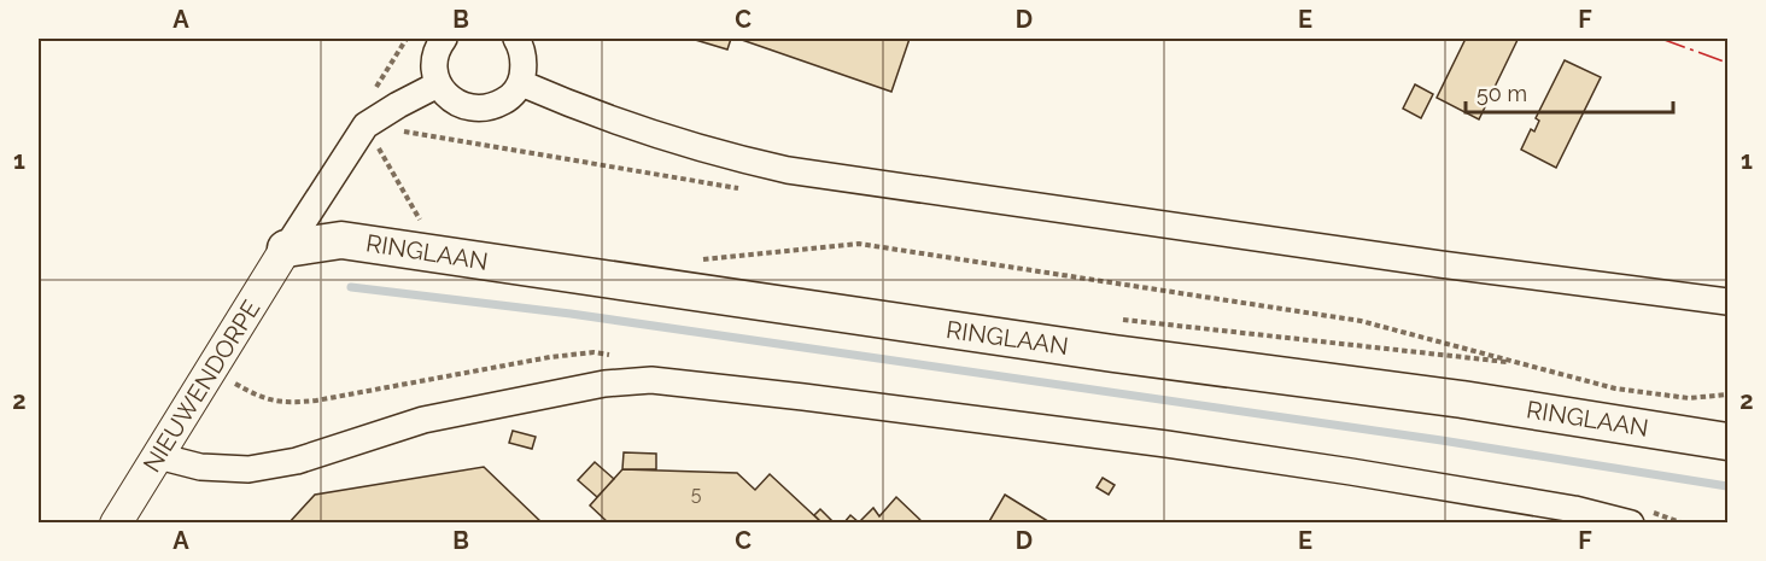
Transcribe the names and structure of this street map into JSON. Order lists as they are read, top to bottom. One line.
{"streets":{"main road":["RINGLAAN"],"street":["NIEUWENDORPE"]},"crossings":[["RINGLAAN","NIEUWENDORPE"]],"house_numbers":["5"],"scale_bar":"50 m","grid":{"columns":["A","B","C","D","E","F"],"rows":["1","2"]}}
